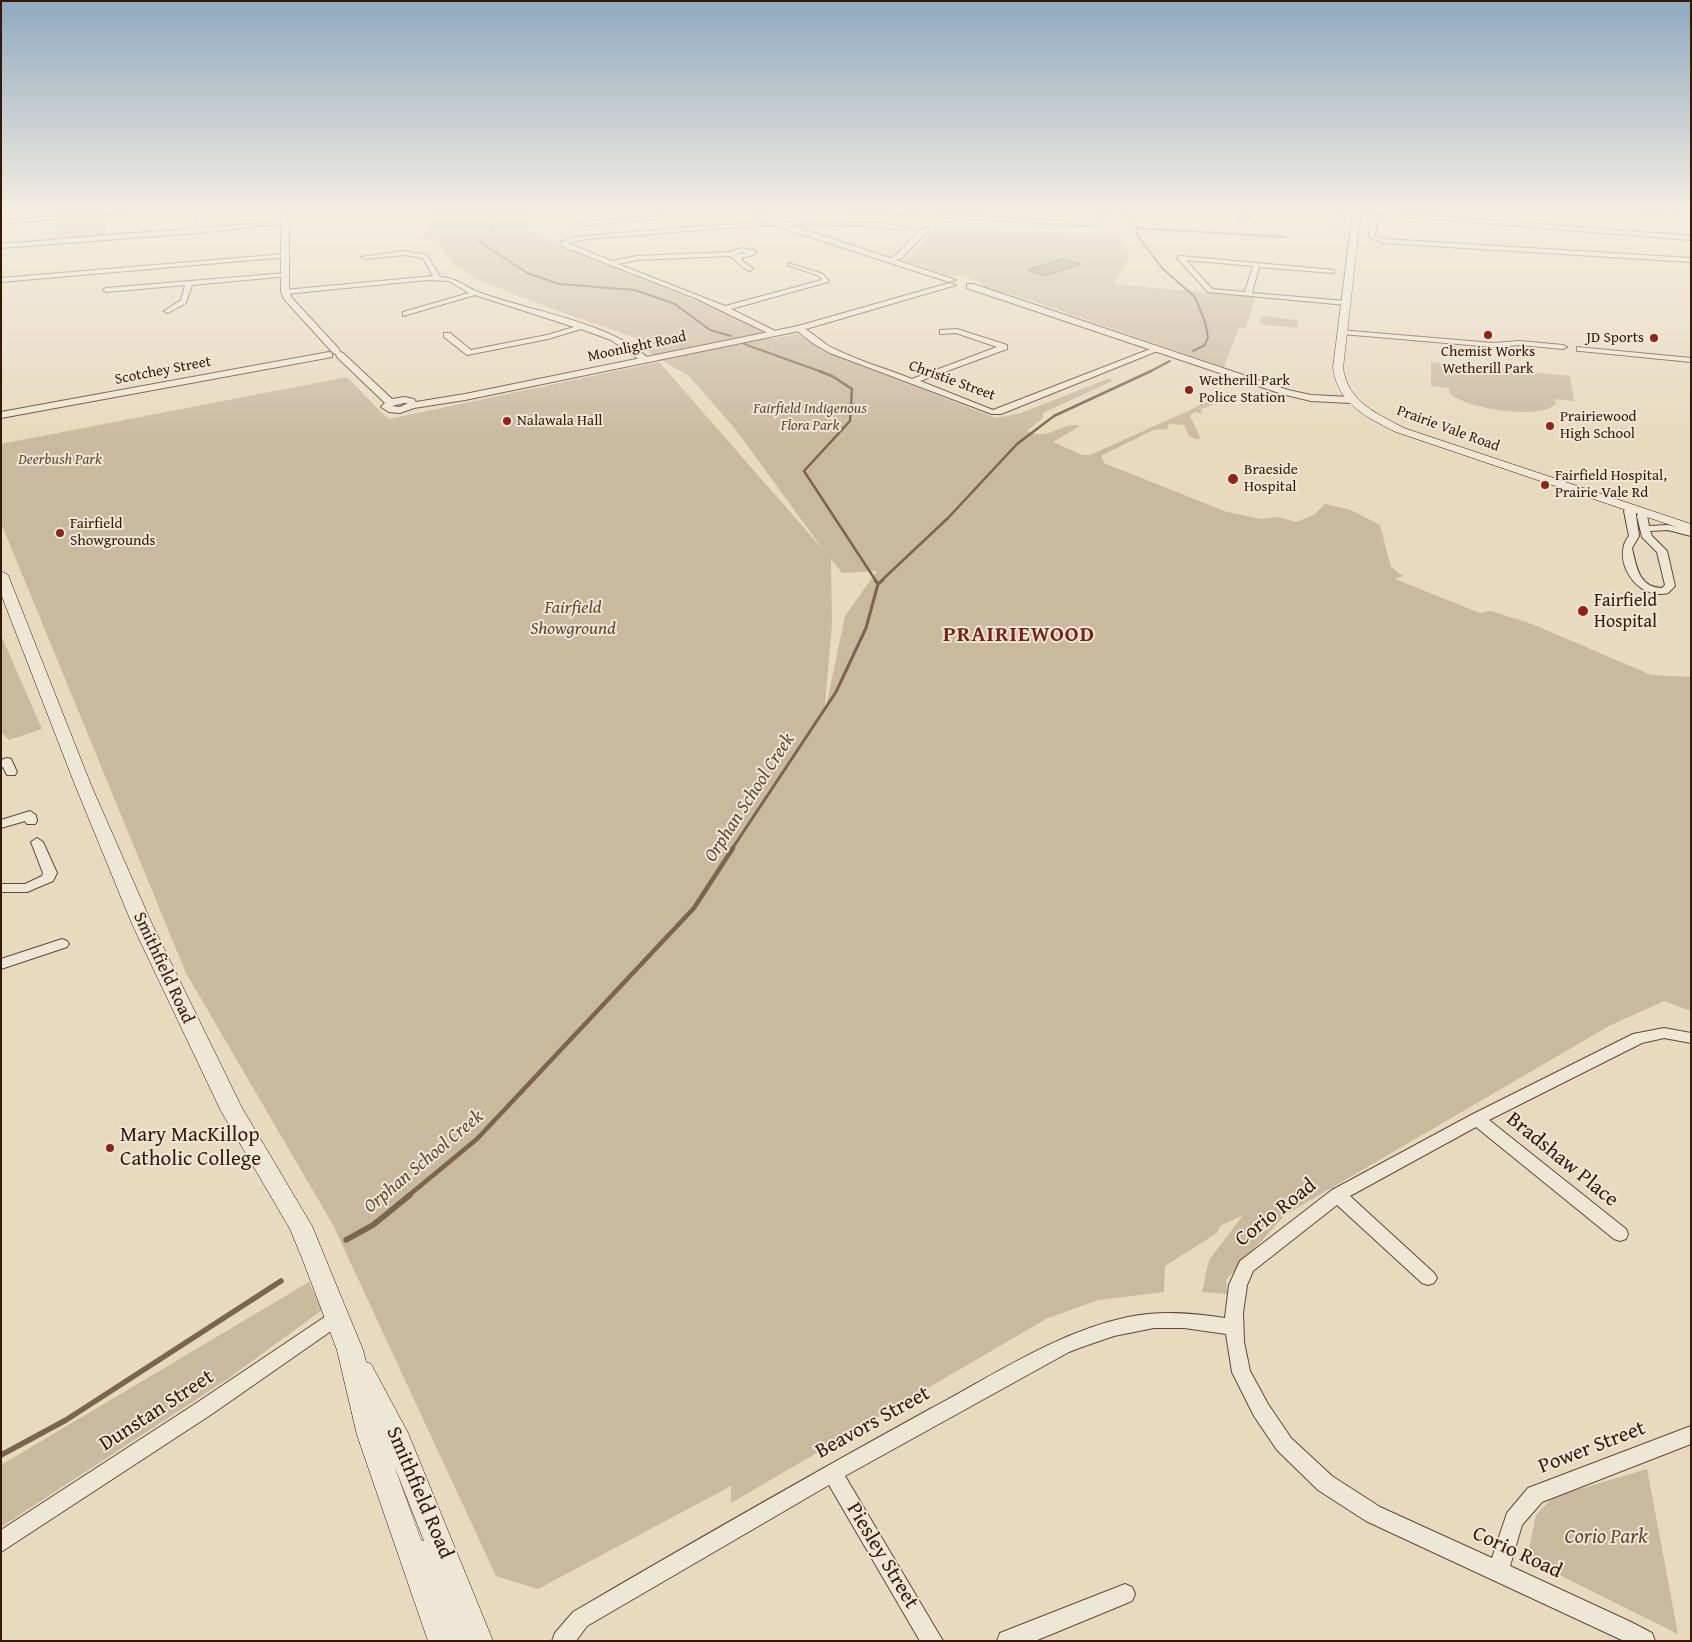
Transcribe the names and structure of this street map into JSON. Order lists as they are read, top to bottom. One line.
{"streets":{"main road":["Prairie Vale Road","Smithfield Road"],"street":["Moonlight Road","Scotchey Street","Christie Street","Bradshaw Place","Corio Road","Dunstan Street","Beavors Street","Power Street","Piesley Street"]},"crossings":[["Moonlight Road","Scotchey Street"],["Moonlight Road","Christie Street"],["Smithfield Road","Dunstan Street"],["Bradshaw Place","Corio Road"],["Corio Road","Beavors Street"],["Corio Road","Power Street"],["Beavors Street","Piesley Street"]],"districts":["PRAIRIEWOOD"],"water":["Orphan School Creek"],"parks":["Fairfield Indigenous Flora Park","Deerbush Park","Fairfield Showground","Corio Park"],"places":["Chemist Works Wetherill Park","JD Sports","Wetherill Park Police Station","Nalawala Hall","Prairiewood High School","Braeside Hospital","Fairfield Hospital, Prairie Vale Rd","Fairfield Showgrounds","Fairfield Hospital","Mary MacKillop Catholic College"]}
